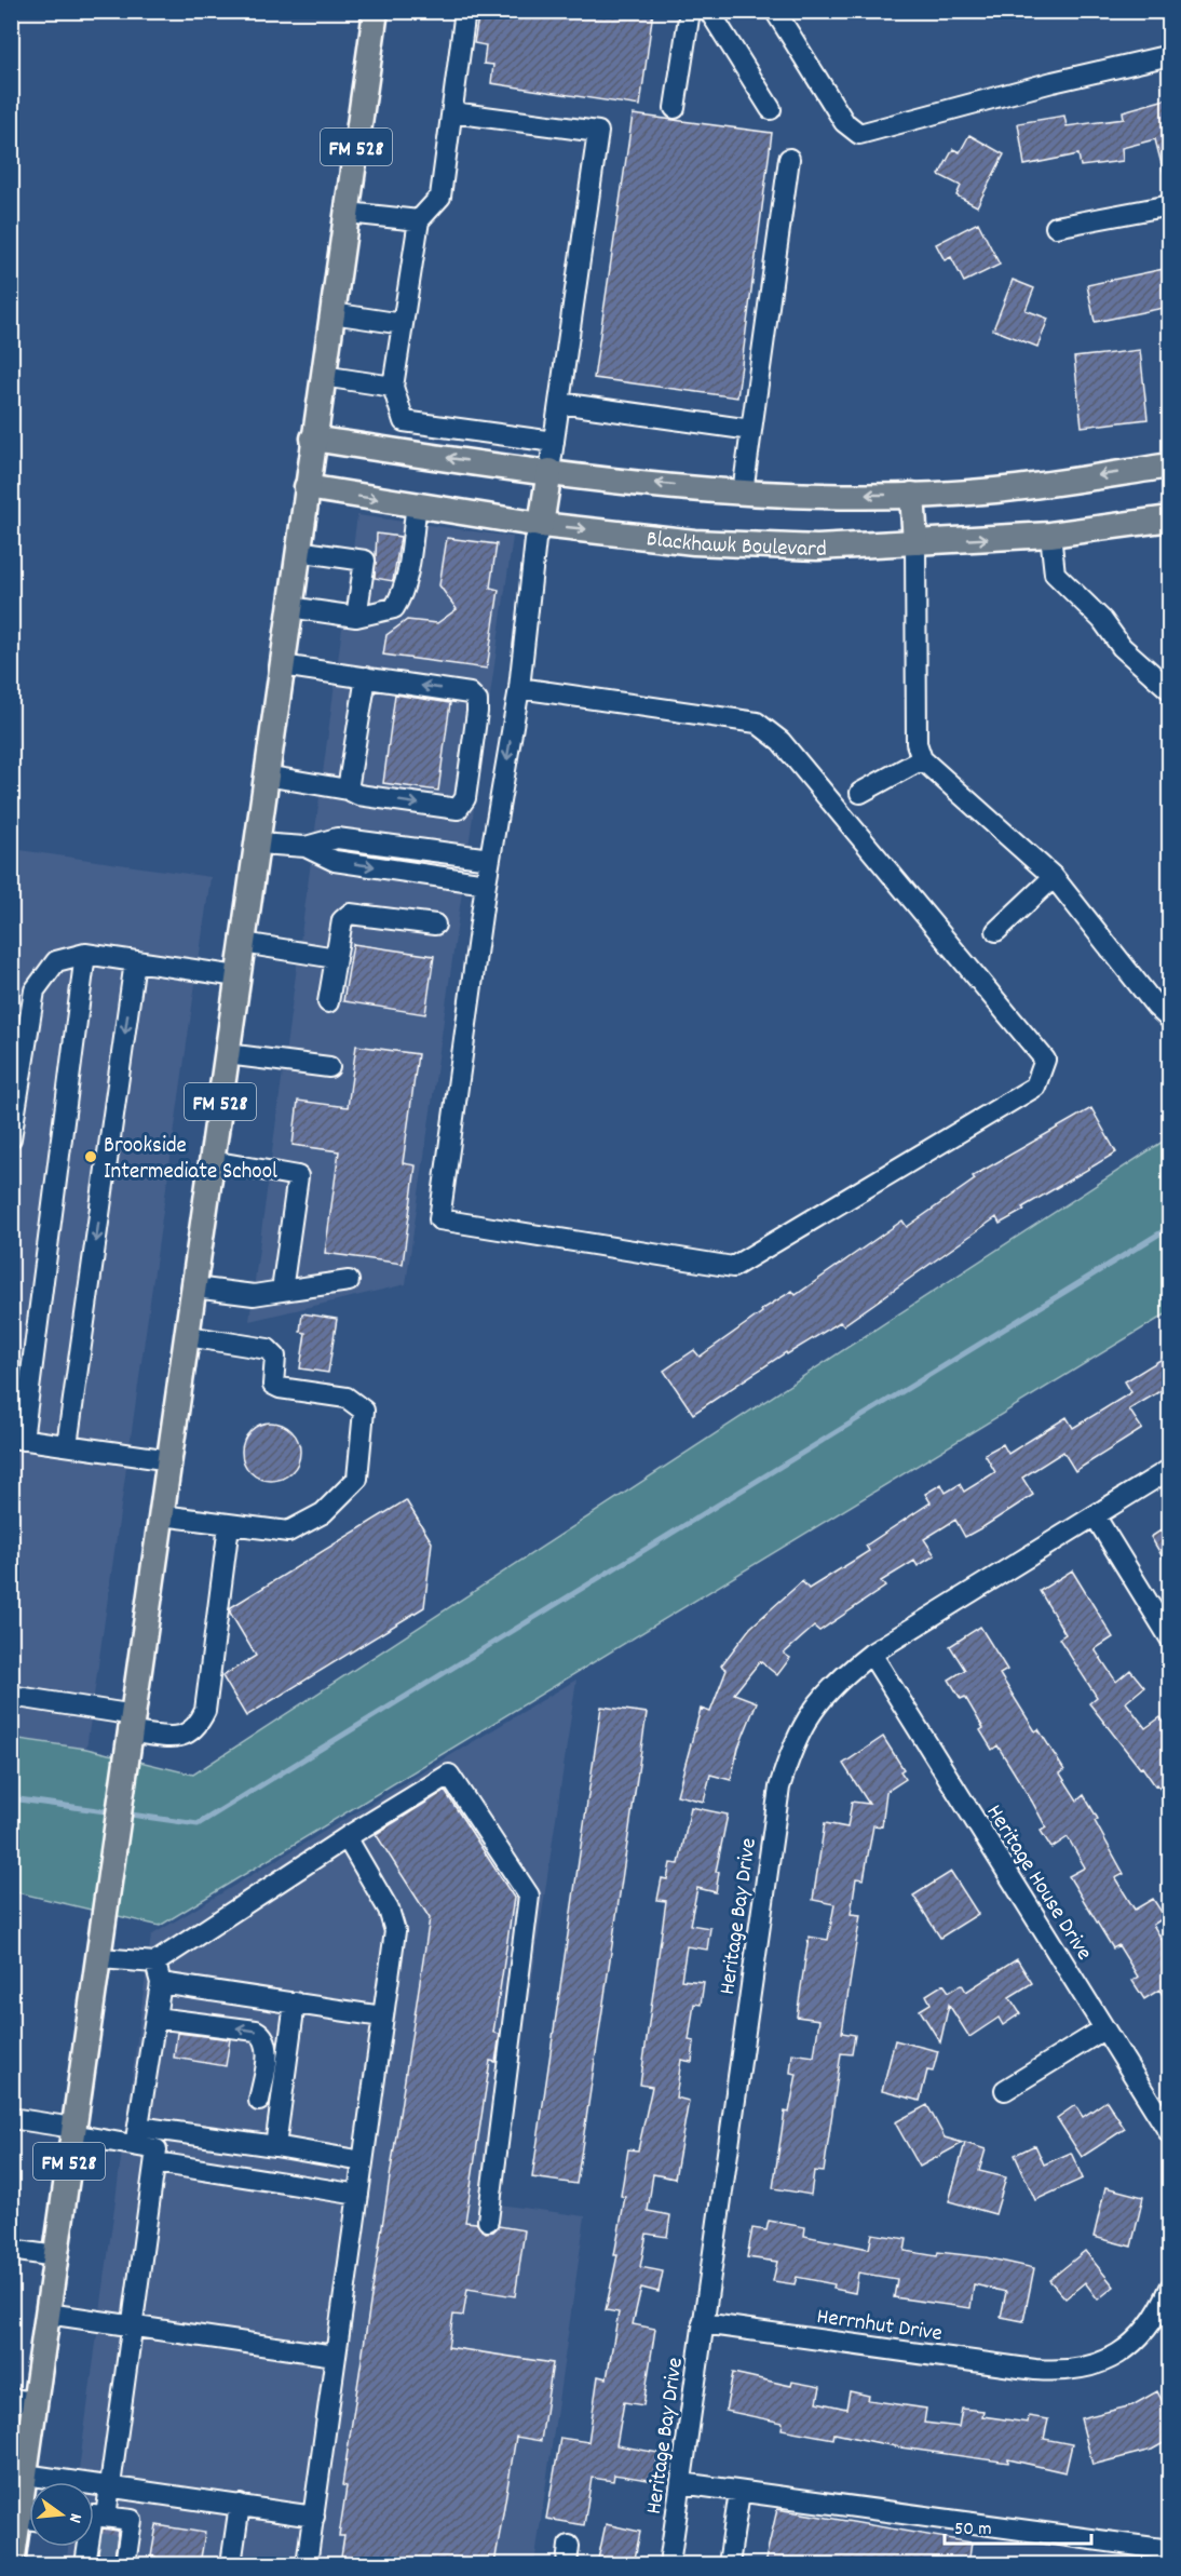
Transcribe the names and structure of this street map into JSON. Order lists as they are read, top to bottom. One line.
{"streets":{"main road":["FM 528","Blackhawk Boulevard"],"street":["Heritage House Drive","Heritage Bay Drive","Herrnhut Drive"]},"crossings":[["FM 528","Blackhawk Boulevard"],["Heritage House Drive","Heritage Bay Drive"],["Heritage Bay Drive","Herrnhut Drive"]],"places":["Brookside Intermediate School"],"scale_bar":"50 m","north":"right"}
